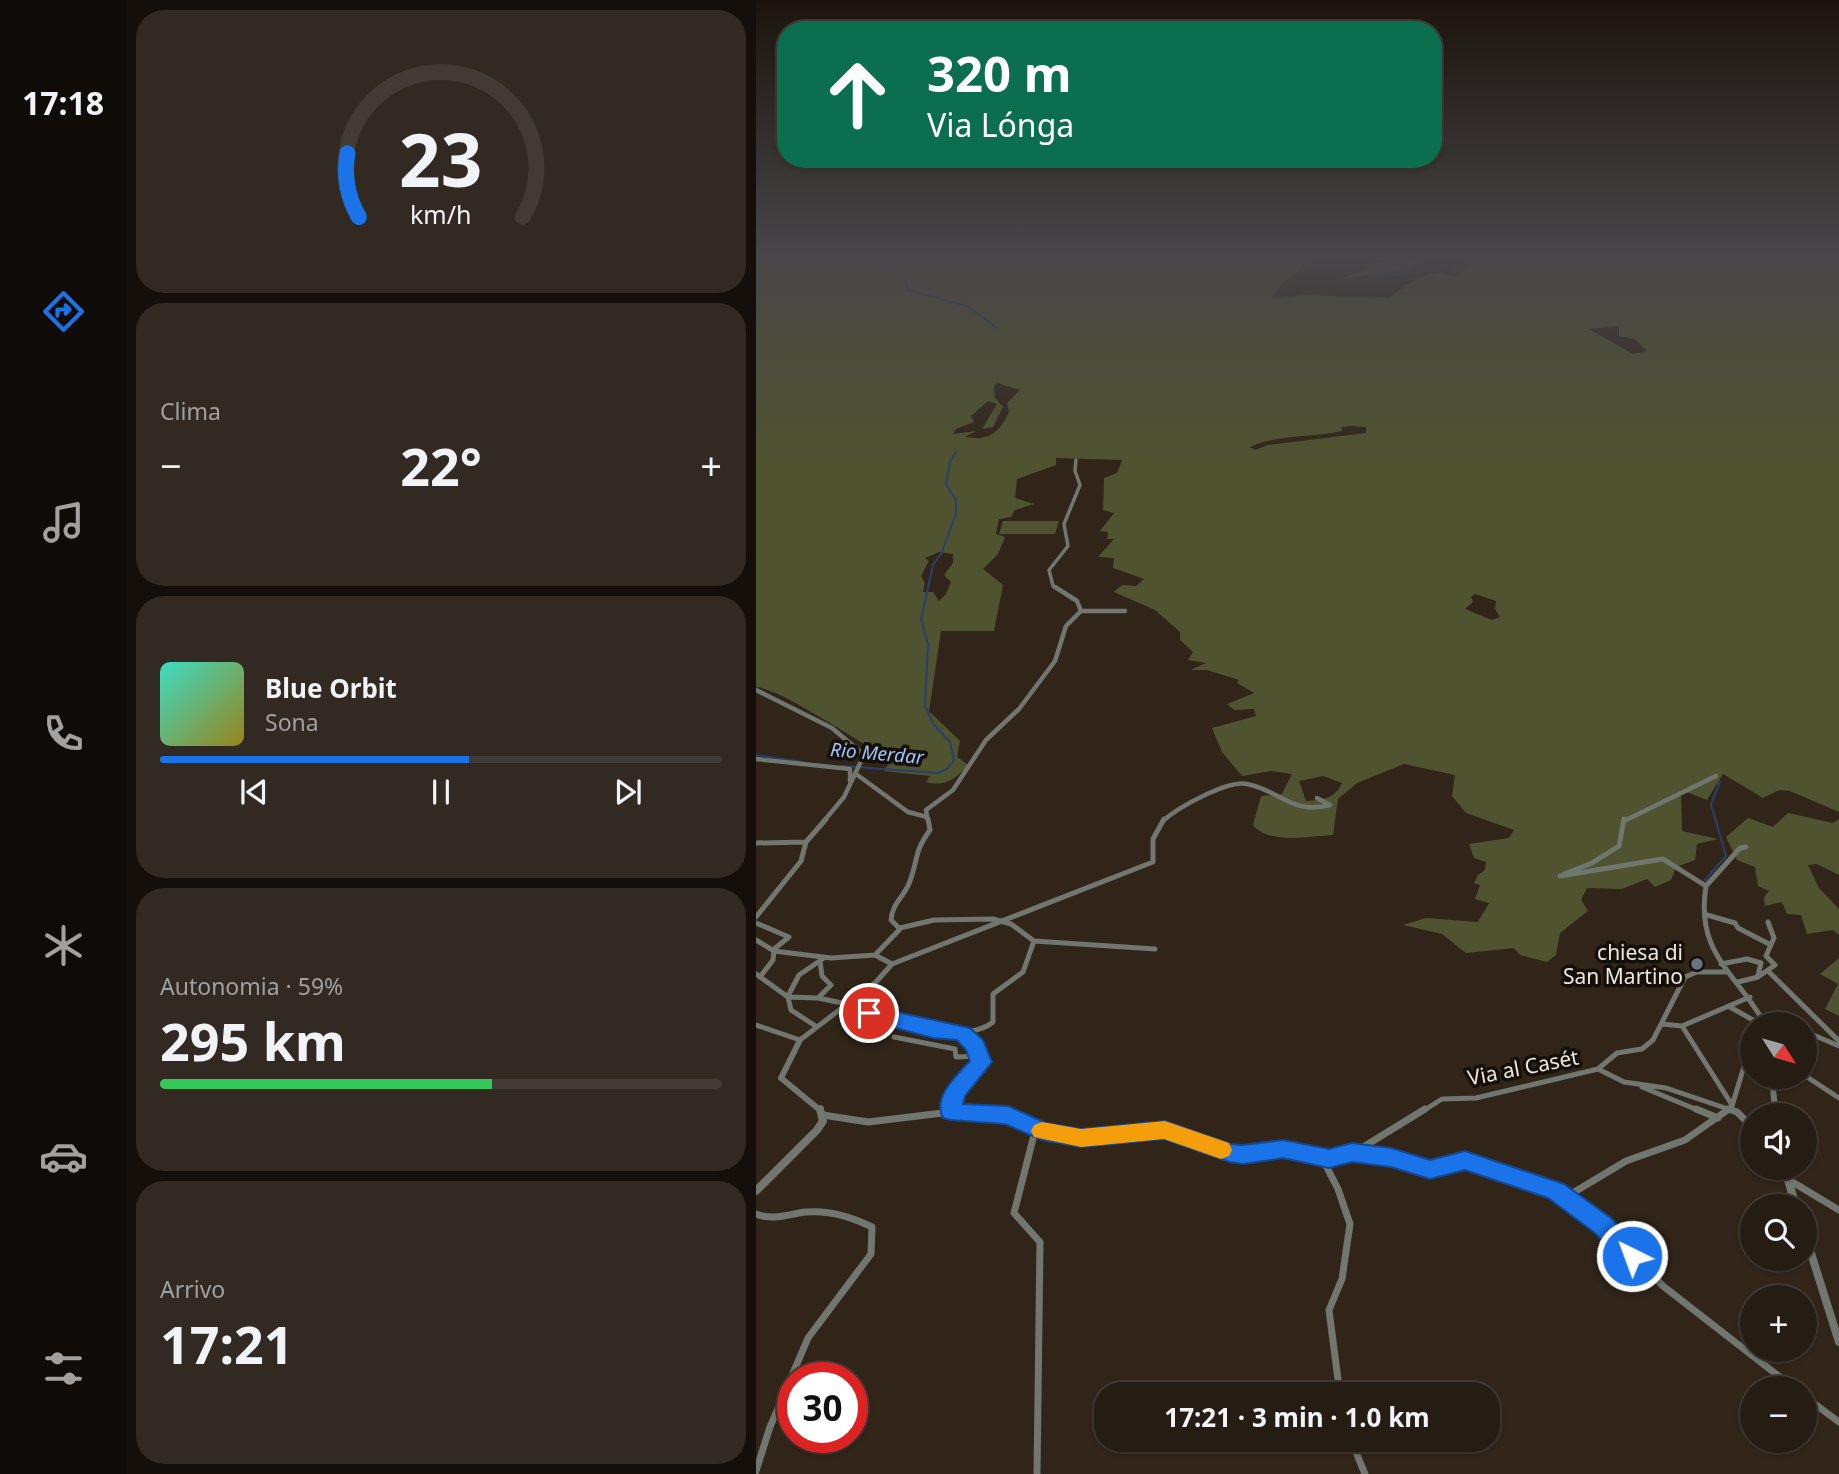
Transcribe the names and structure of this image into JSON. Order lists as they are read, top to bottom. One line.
{"streets":{"street":["Via al Casét"]},"water":["Rio Merdar"],"places":["chiesa di San Martino"],"north":"bottom right","page":{"tabs":"17:18","turn":["320 m","Via Lónga"],"tile":["Clima",["Autonomia · 59%","295 km"],["Arrivo","17:21"]],"heat":["−","22°","+"],"song":["Blue Orbit","Sona"],"map_buttons":["+","−"],"limit":"30","trip":"17:21 · 3 min · 1.0 km","gauge":["23","km/h"]}}
